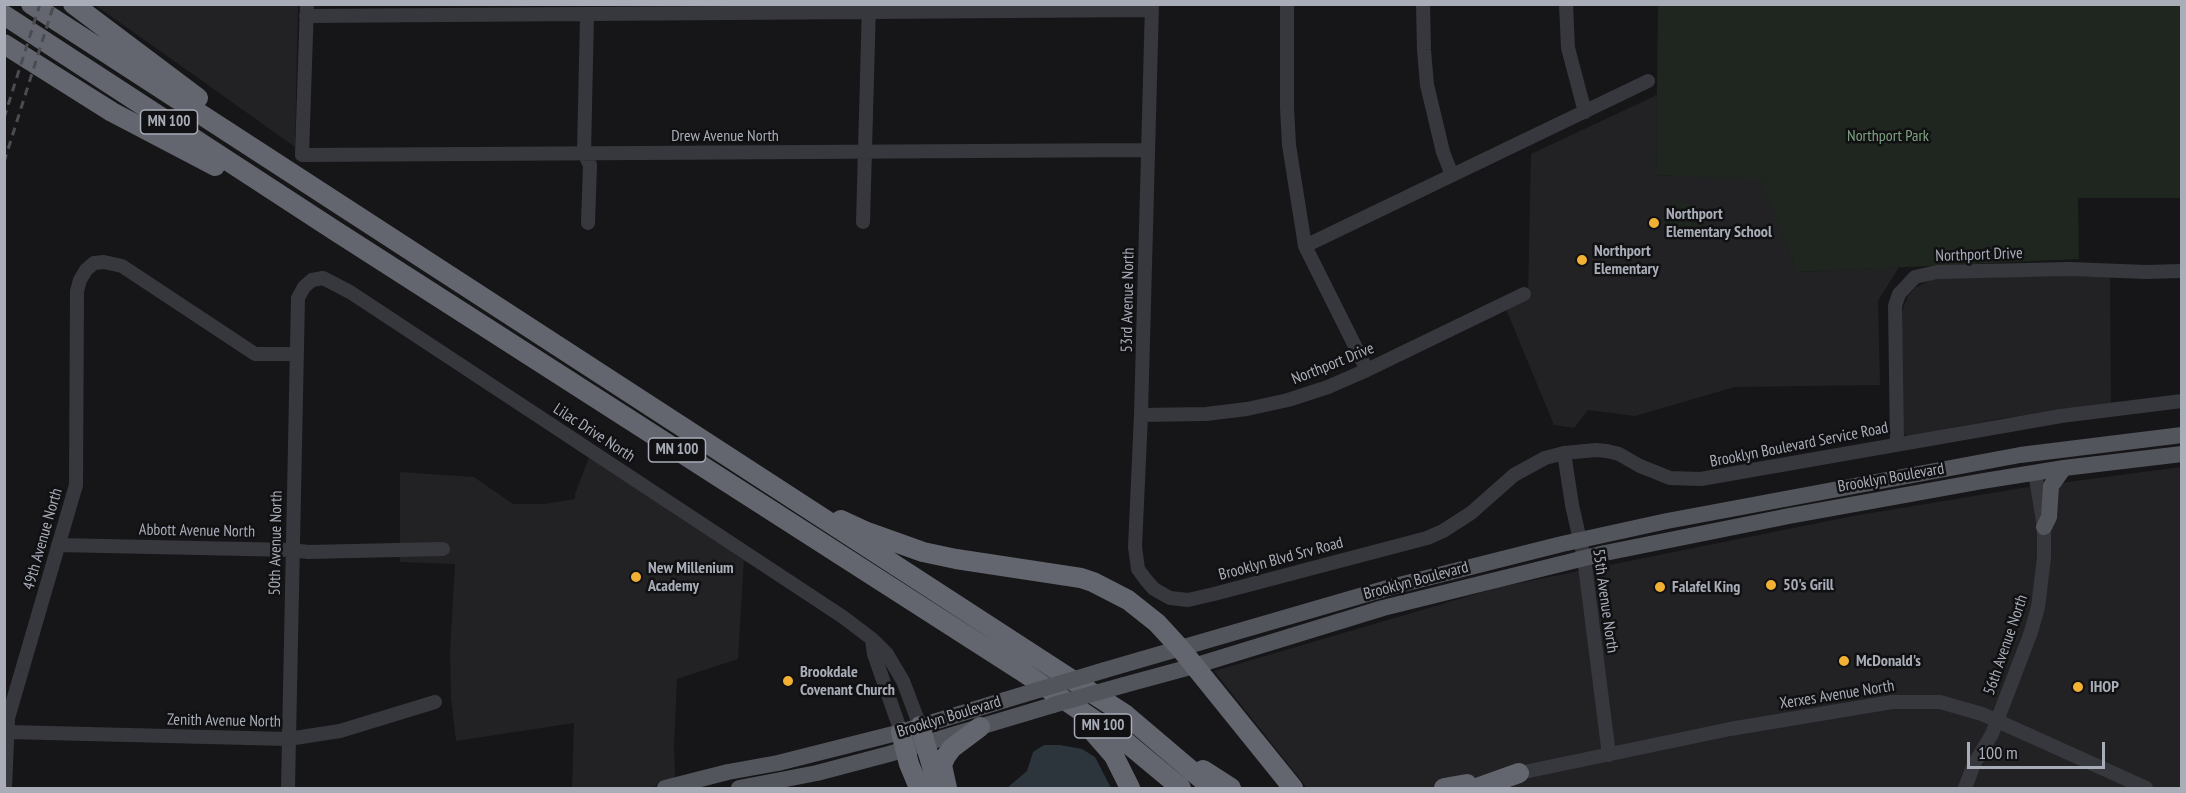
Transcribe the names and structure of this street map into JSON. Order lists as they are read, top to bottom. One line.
{"streets":{"highway":["MN 100"],"main road":["Brooklyn Boulevard"],"street":["Drew Avenue North","Northport Drive","53rd Avenue North","Lilac Drive North","Brooklyn Boulevard Service Road","Abbott Avenue North","49th Avenue North","50th Avenue North","Brooklyn Blvd Srv Road","55th Avenue North","56th Avenue North","Xerxes Avenue North","Zenith Avenue North"]},"crossings":[["Drew Avenue North","53rd Avenue North"],["Northport Drive","53rd Avenue North"],["Northport Drive","Brooklyn Boulevard Service Road"],["53rd Avenue North","Brooklyn Blvd Srv Road"],["Lilac Drive North","Brooklyn Boulevard"],["Lilac Drive North","50th Avenue North"],["Brooklyn Boulevard Service Road","Brooklyn Blvd Srv Road"],["Brooklyn Boulevard Service Road","55th Avenue North"],["Brooklyn Boulevard","55th Avenue North"],["Brooklyn Boulevard","56th Avenue North"],["Abbott Avenue North","49th Avenue North"],["Abbott Avenue North","50th Avenue North"],["49th Avenue North","50th Avenue North"],["49th Avenue North","Zenith Avenue North"],["50th Avenue North","Zenith Avenue North"],["55th Avenue North","Xerxes Avenue North"],["56th Avenue North","Xerxes Avenue North"]],"parks":["Northport Park"],"places":["Northport Elementary School","Northport Elementary","New Millenium Academy","50's Grill","Falafel King","McDonald's","Brookdale Covenant Church","IHOP"],"scale_bar":"100 m"}
